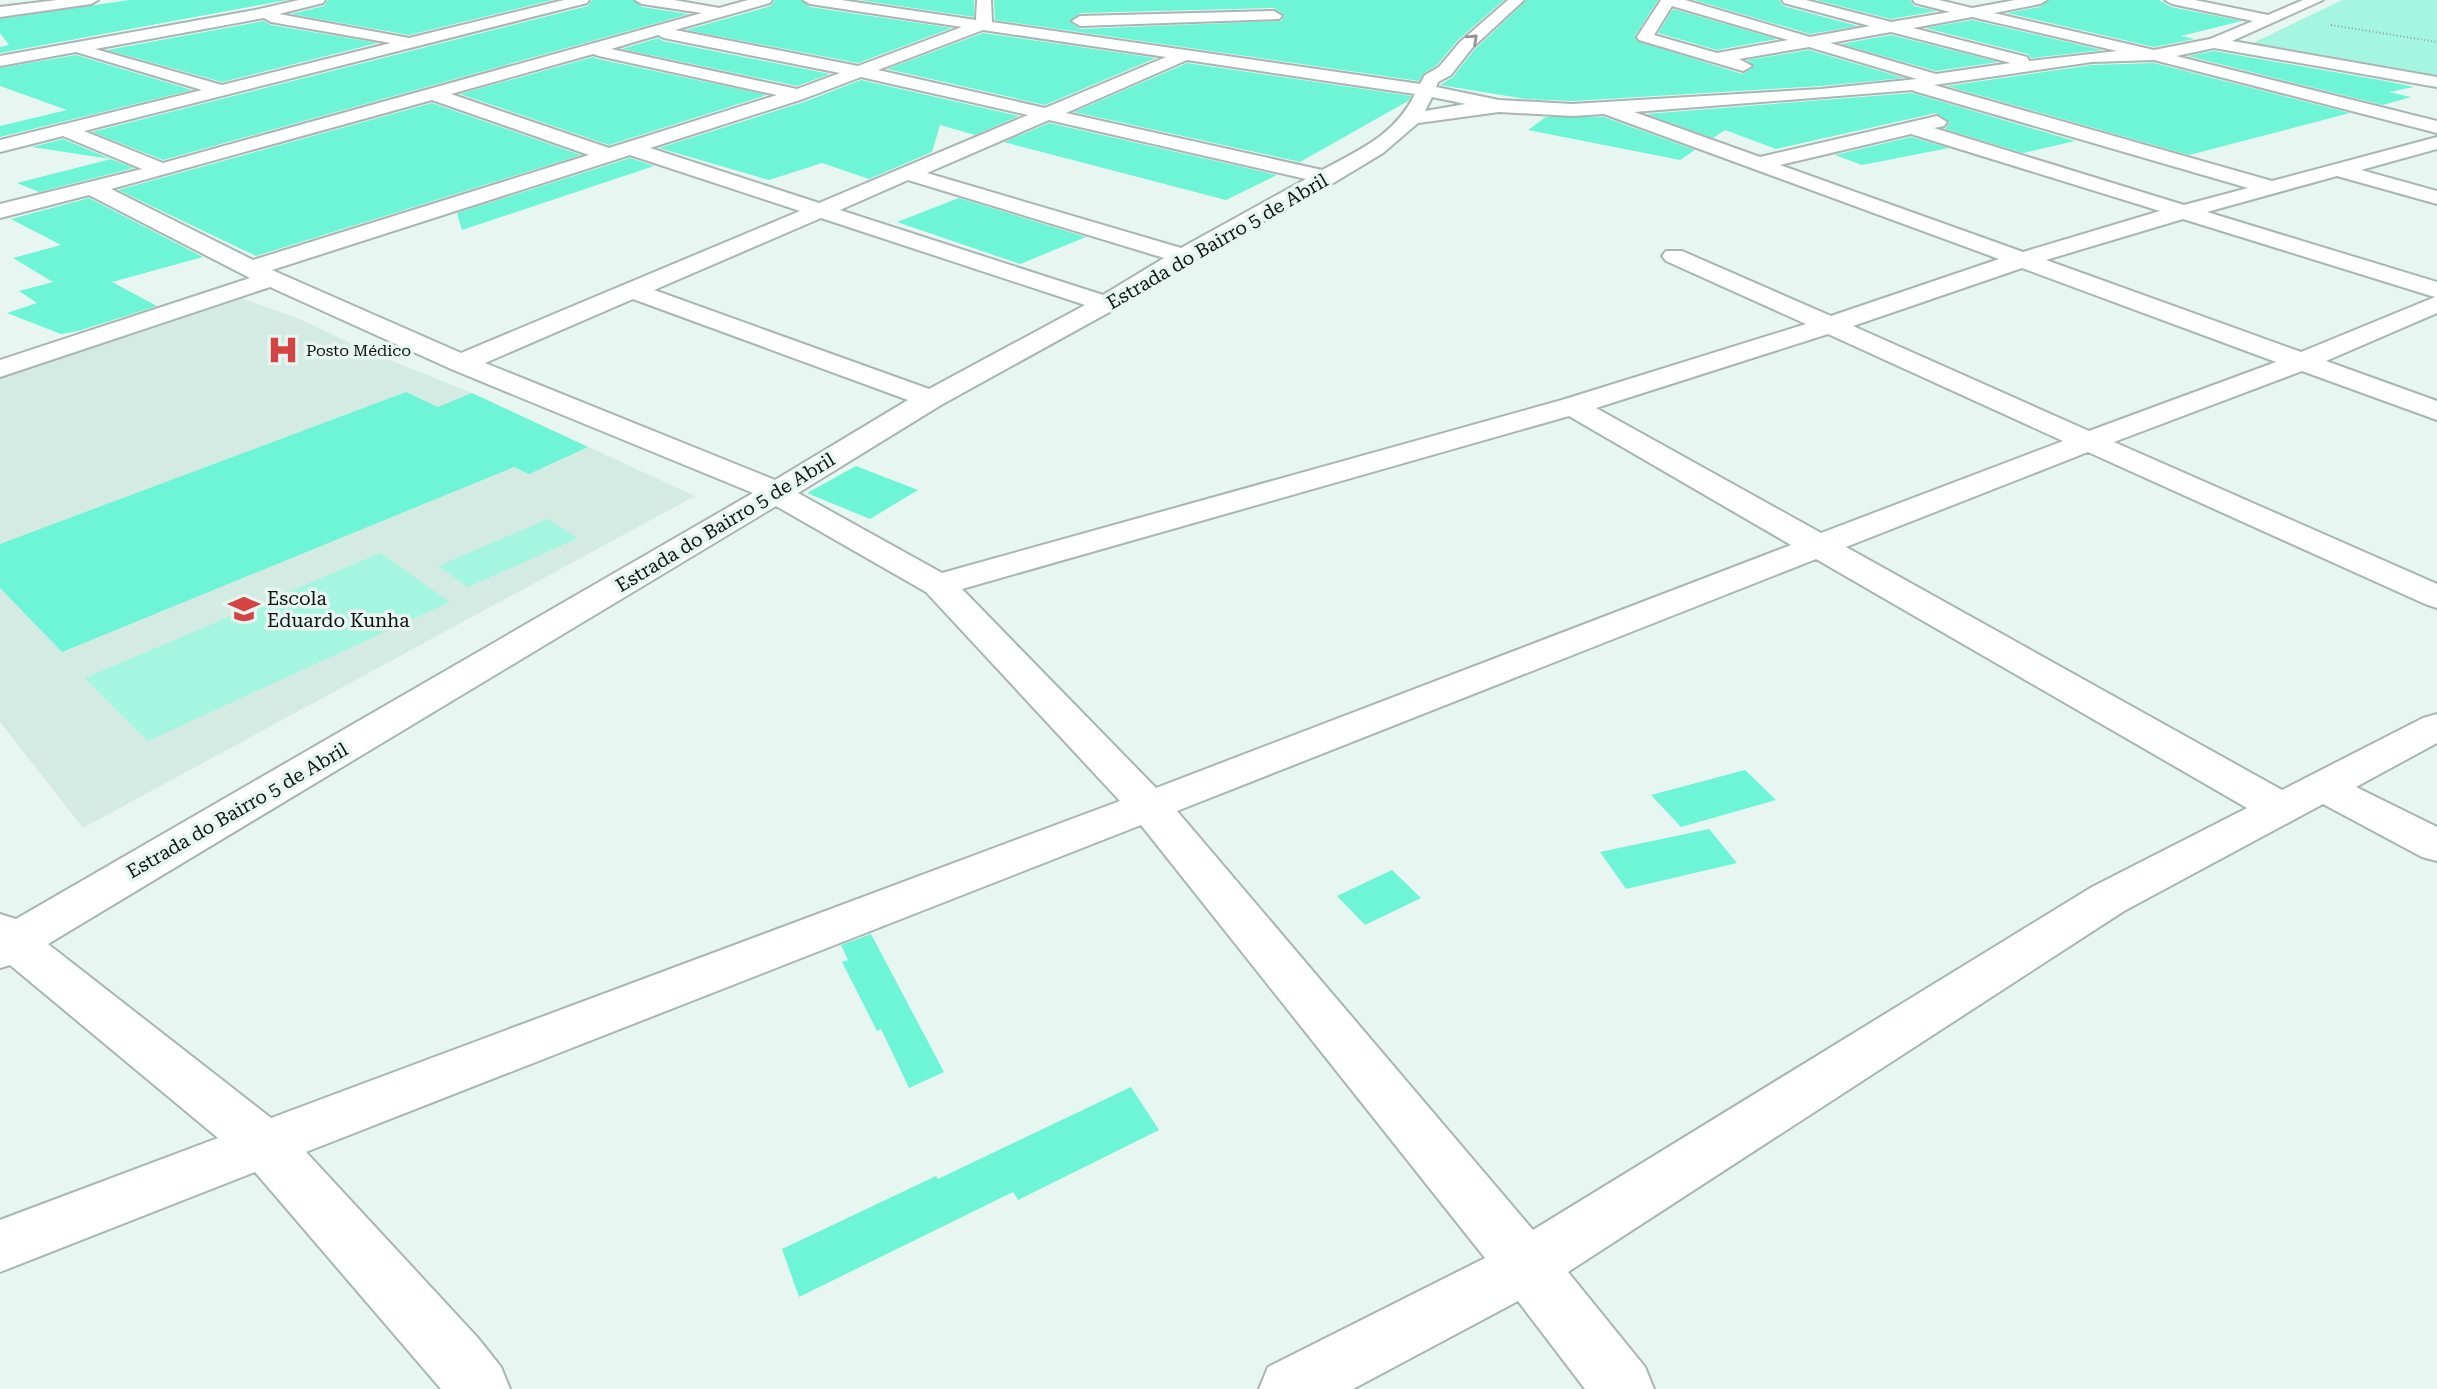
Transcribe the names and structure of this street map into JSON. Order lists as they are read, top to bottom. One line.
{"streets":{"street":["Estrada do Bairro 5 de Abril"]},"places":{"hospital":["Posto Médico"],"school or university":["Escola Eduardo Kunha"]}}
